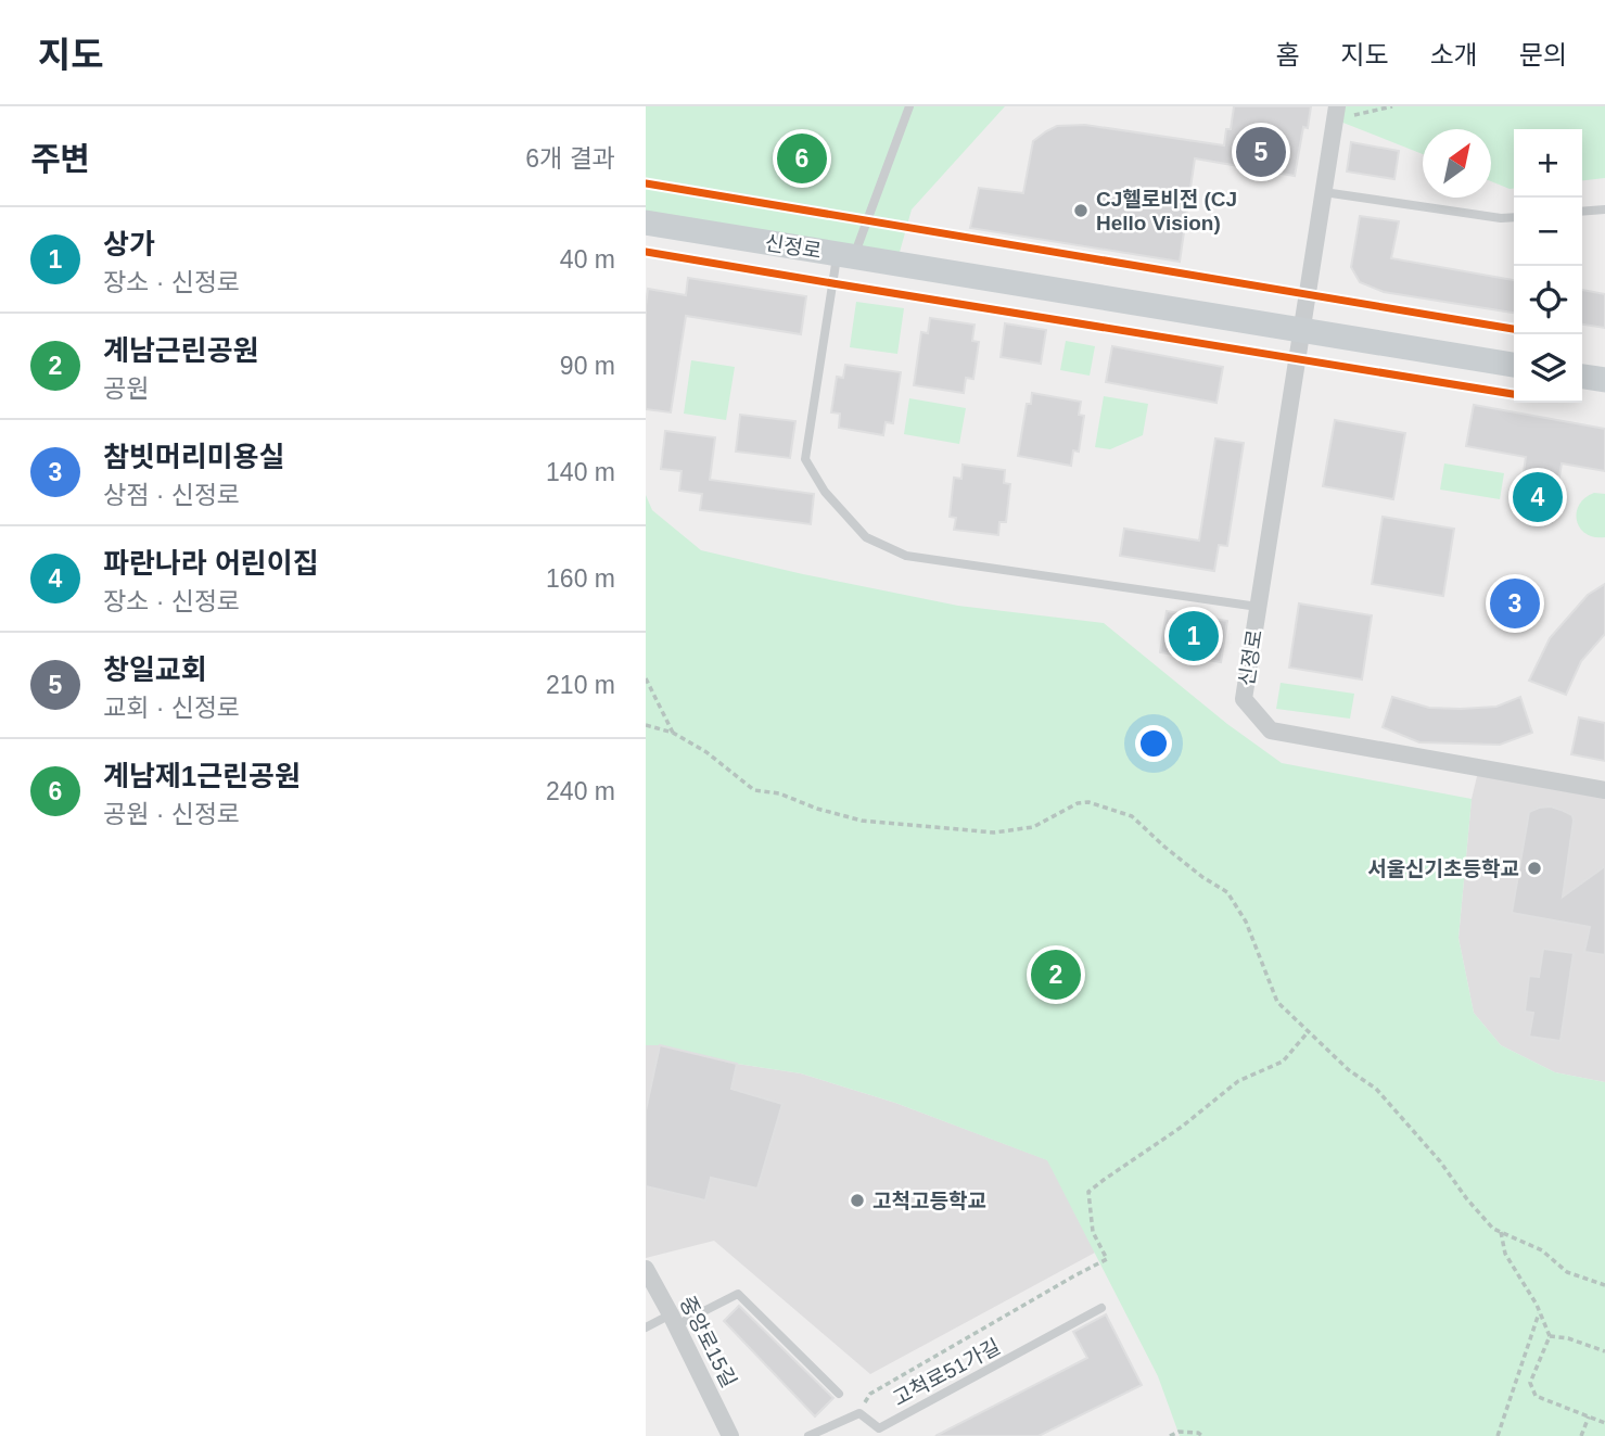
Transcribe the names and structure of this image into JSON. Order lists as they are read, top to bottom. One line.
{"streets":{"main road":["신정로"],"street":["중앙로15길"],"lane":["고척로51가길"]},"places":["CJ헬로비전 (CJ Hello Vision)","서울신기초등학교","고척고등학교"],"north":"top right","page":{"header":"지도","nav":["홈","지도","소개","문의"],"heading":["주변","6개 결과"],"pins":["5","6","4","3","1","2"],"map_buttons":["+","−"],"list":[{"mark":"1","name":"상가","note":"장소 · 신정로","value":"40 m"},{"mark":"2","name":"계남근린공원","note":"공원","value":"90 m"},{"mark":"3","name":"참빗머리미용실","note":"상점 · 신정로","value":"140 m"},{"mark":"4","name":"파란나라 어린이집","note":"장소 · 신정로","value":"160 m"},{"mark":"5","name":"창일교회","note":"교회 · 신정로","value":"210 m"},{"mark":"6","name":"계남제1근린공원","note":"공원 · 신정로","value":"240 m"}]}}
